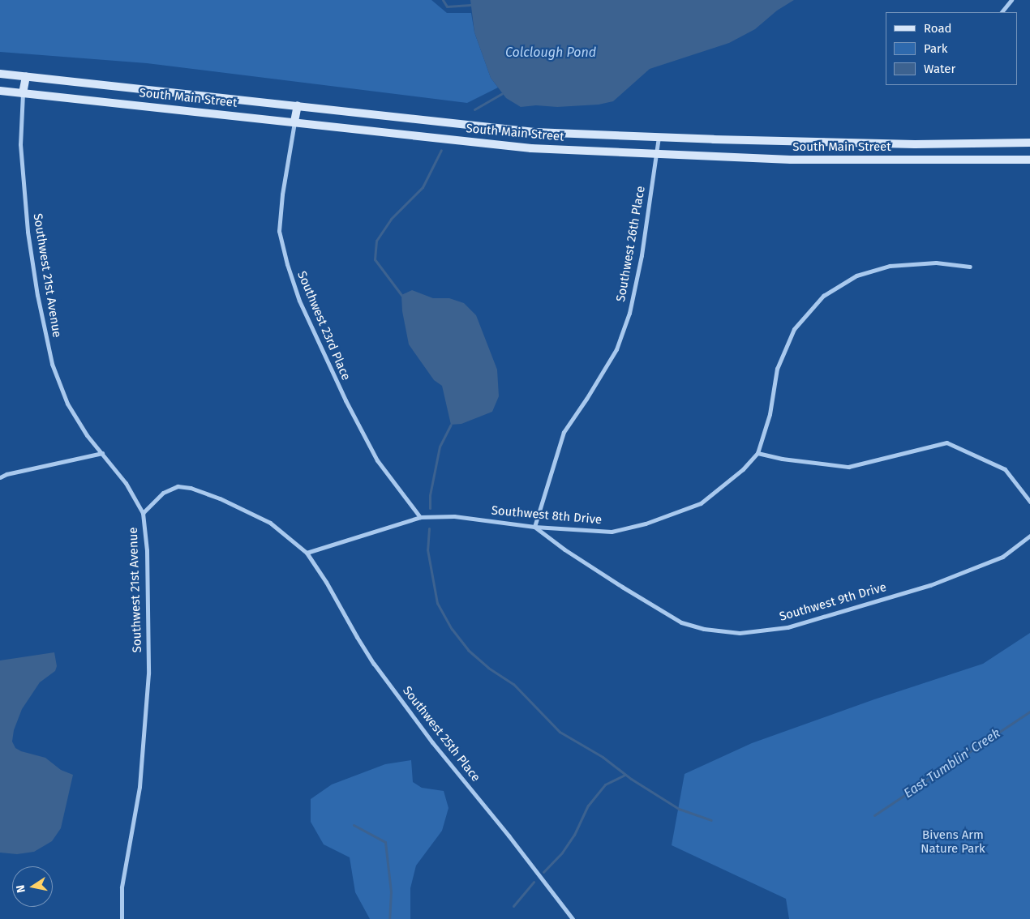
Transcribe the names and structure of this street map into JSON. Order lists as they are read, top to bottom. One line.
{"streets":{"main road":["South Main Street"],"street":["Southwest 26th Place","Southwest 21st Avenue","Southwest 23rd Place","Southwest 8th Drive","Southwest 9th Drive","Southwest 25th Place"]},"crossings":[["South Main Street","Southwest 26th Place"],["South Main Street","Southwest 21st Avenue"],["South Main Street","Southwest 23rd Place"],["Southwest 26th Place","Southwest 8th Drive"],["Southwest 26th Place","Southwest 9th Drive"],["Southwest 23rd Place","Southwest 8th Drive"],["Southwest 8th Drive","Southwest 9th Drive"],["Southwest 8th Drive","Southwest 25th Place"]],"water":["Colclough Pond","East Tumblin' Creek"],"parks":["Bivens Arm Nature Park"],"legend":["Road","Park","Water"],"north":"left"}
